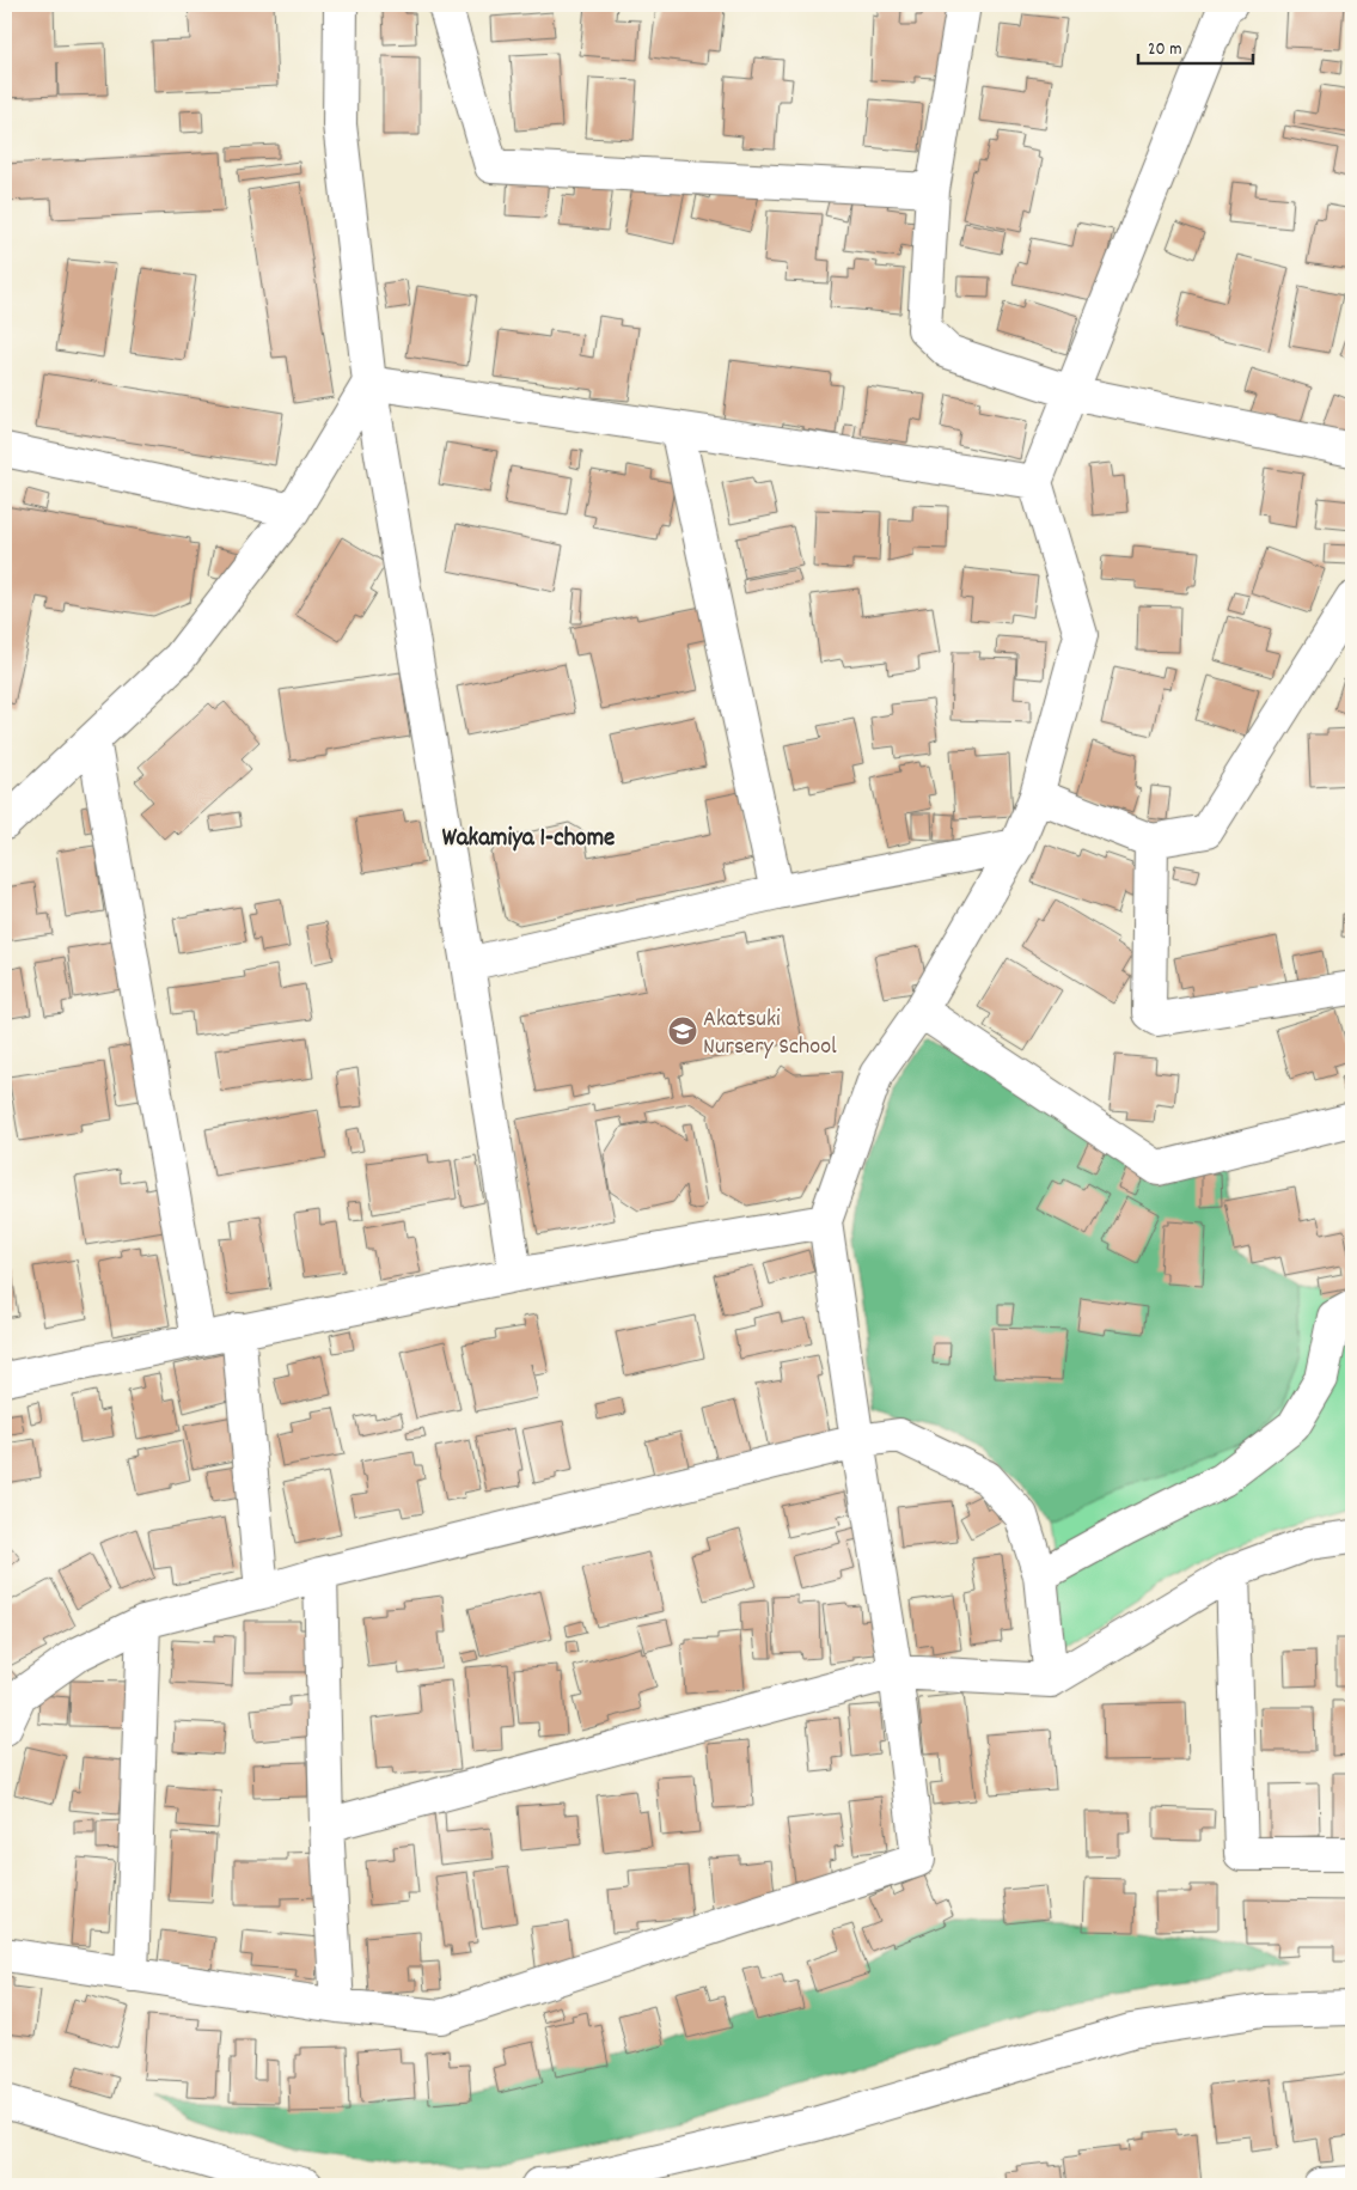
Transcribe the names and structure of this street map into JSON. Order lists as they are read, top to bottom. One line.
{"districts":["Wakamiya 1-chome"],"places":{"school or university":["Akatsuki Nursery School"]},"scale_bar":"20 m"}
